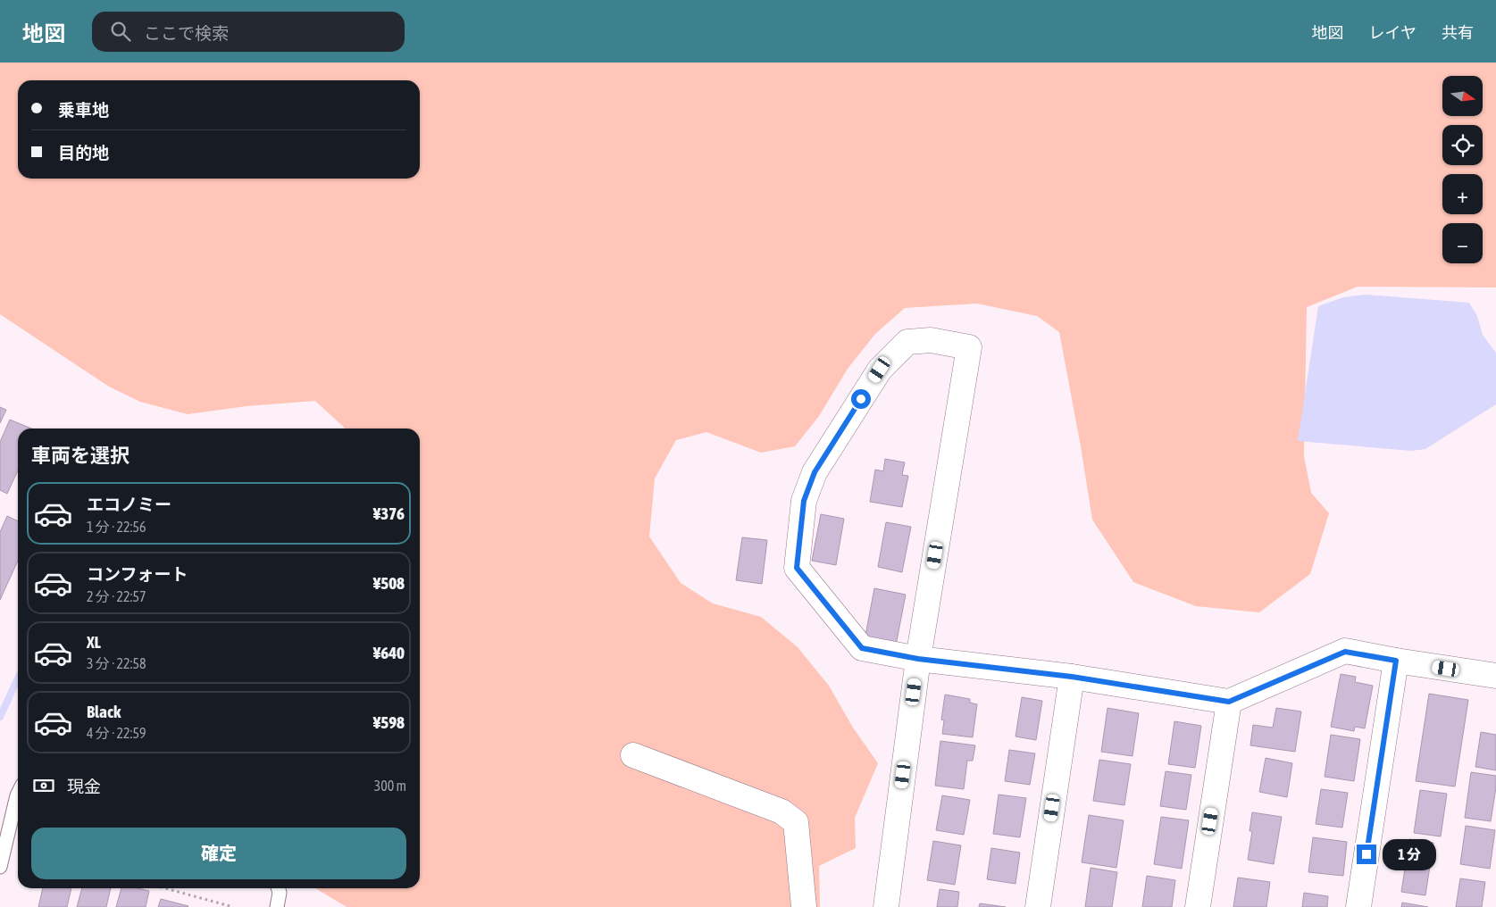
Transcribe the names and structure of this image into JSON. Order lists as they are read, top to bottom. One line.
{"north":"right","page":{"header":"地図","search":"ここで検索","nav":["地図","レイヤ","共有"],"map_buttons":["+","−"],"banner":["乗車地","目的地"],"heading":"車両を選択","list":[{"name":"エコノミー","note":"1 分 · 22:56","value":"¥376"},{"name":"コンフォート","note":"2 分 · 22:57","value":"¥508"},{"name":"XL","note":"3 分 · 22:58","value":"¥640"},{"name":"Black","note":"4 分 · 22:59","value":"¥598"}],"pay":["現金","300 m"],"buttons":"確定","bubble":"1 分"}}
